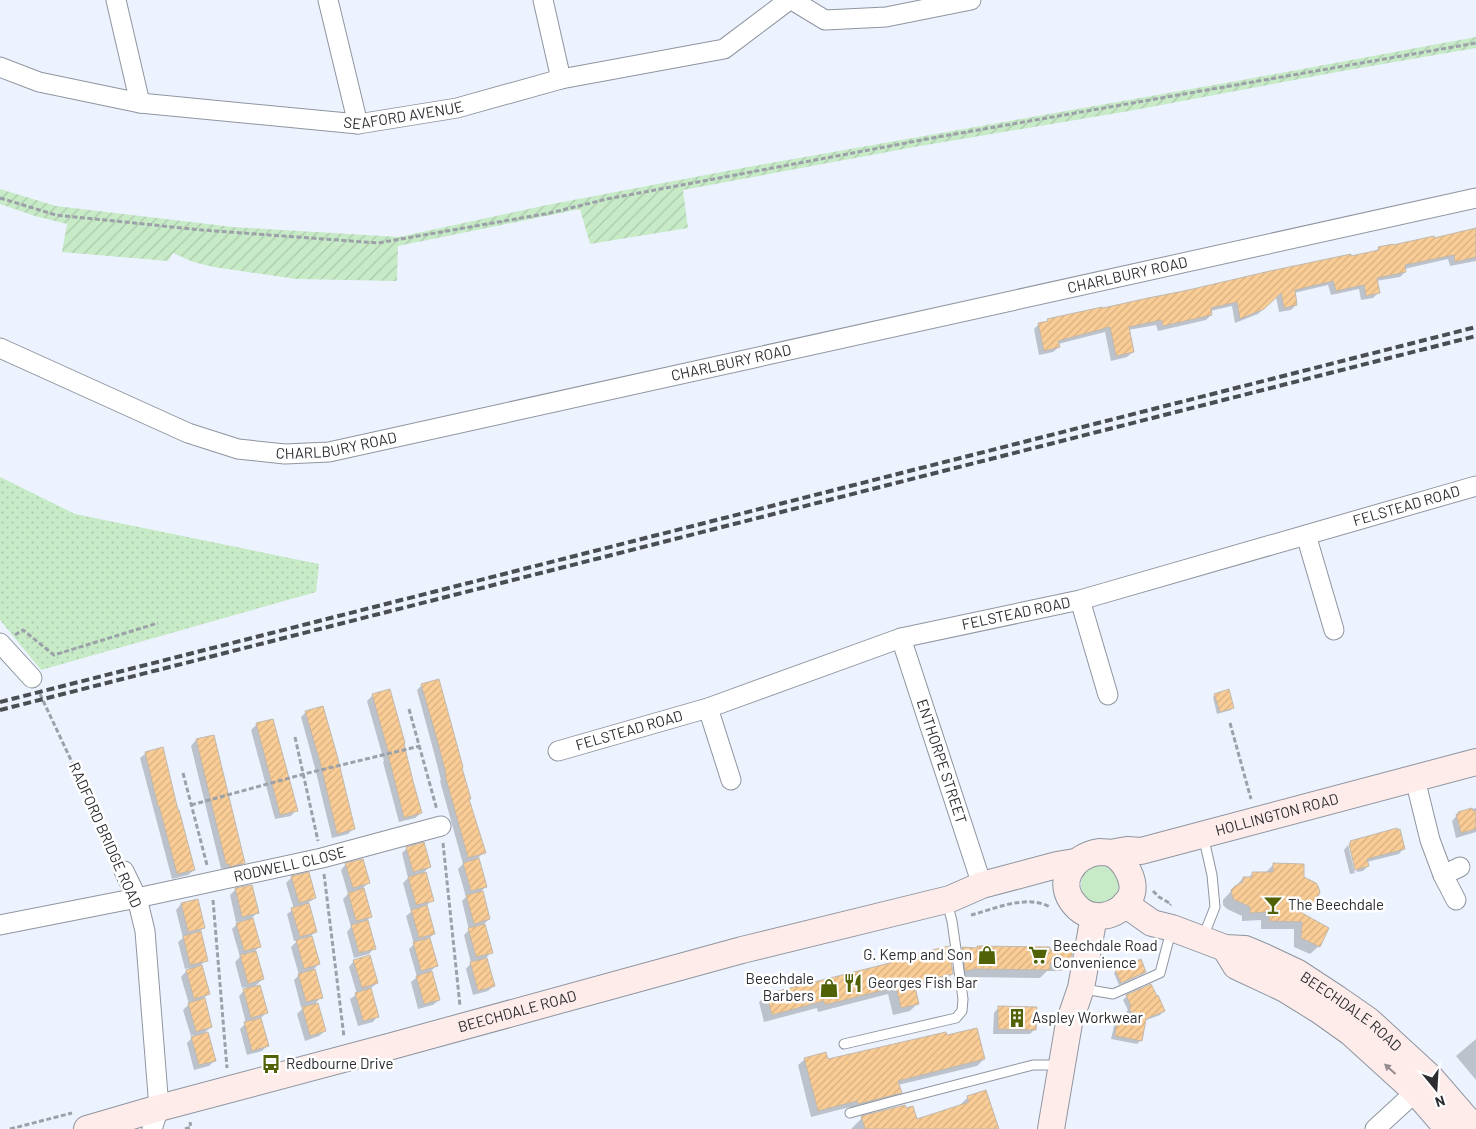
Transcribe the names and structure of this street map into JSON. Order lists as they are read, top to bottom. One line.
{"streets":{"street":["SEAFORD AVENUE","CHARLBURY ROAD","FELSTEAD ROAD","ENTHORPE STREET","HOLLINGTON ROAD","RADFORD BRIDGE ROAD","RODWELL CLOSE","BEECHDALE ROAD"]},"crossings":[["FELSTEAD ROAD","ENTHORPE STREET"],["ENTHORPE STREET","BEECHDALE ROAD"],["HOLLINGTON ROAD","BEECHDALE ROAD"],["RADFORD BRIDGE ROAD","RODWELL CLOSE"],["RADFORD BRIDGE ROAD","BEECHDALE ROAD"]],"places":{"bar":["The Beechdale"],"shop":["G. Kemp and Son","Beechdale Barbers"],"supermarket":["Beechdale Road Convenience"],"restaurant":["Georges Fish Bar"],"building":["Aspley Workwear"],"bus stop":["Redbourne Drive"]},"north":"bottom"}
